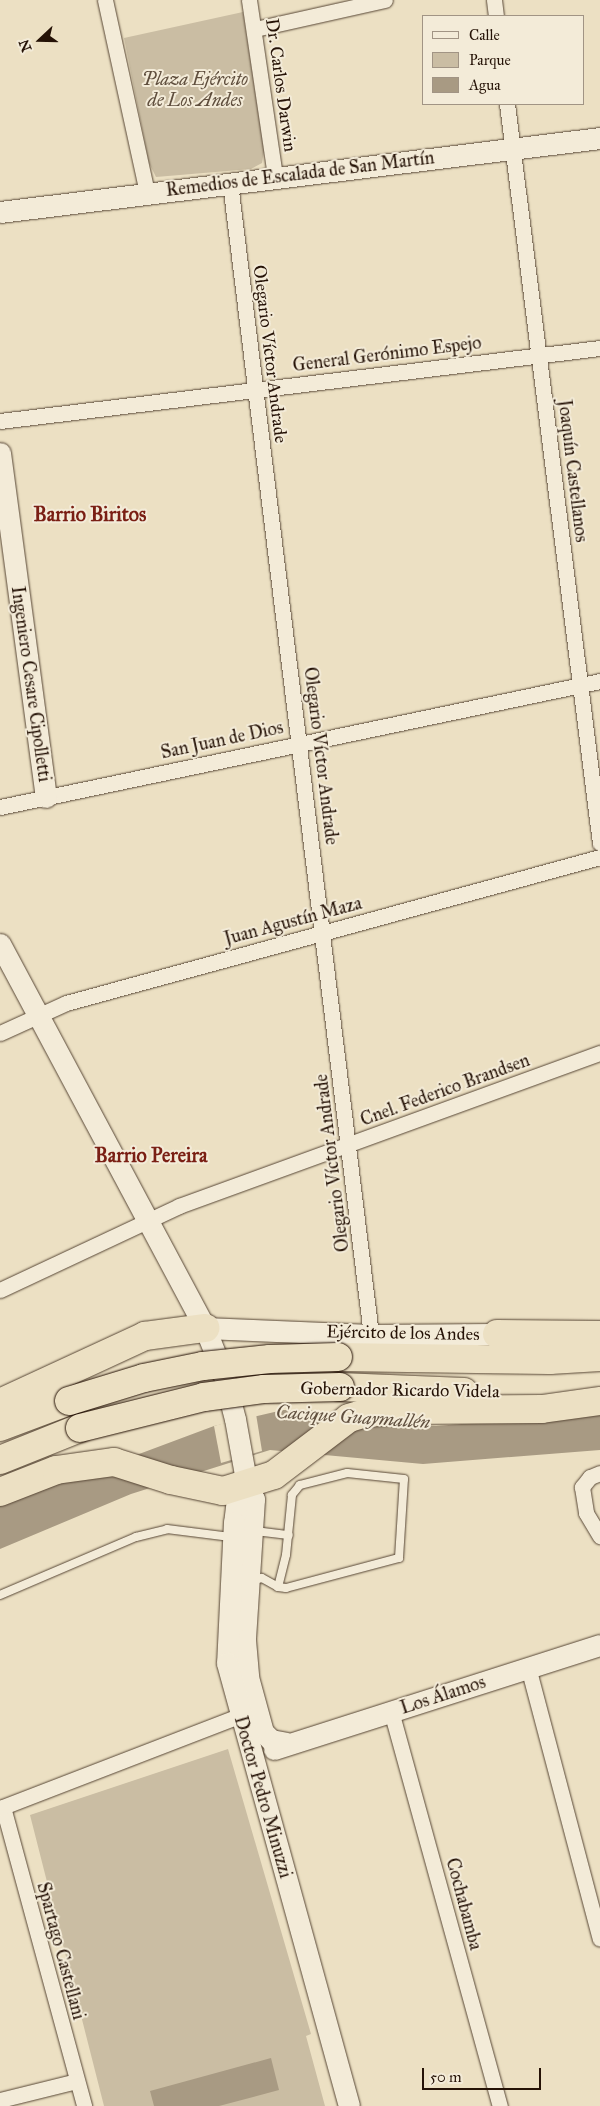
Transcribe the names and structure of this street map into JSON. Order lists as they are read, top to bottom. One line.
{"streets":{"highway":["Gobernador Ricardo Videla"],"street":["Dr. Carlos Darwin","Remedios de Escalada de San Martín","Olegario Víctor Andrade","General Gerónimo Espejo","Joaquín Castellanos","Ingeniero Cesare Cipolletti","San Juan de Dios","Juan Agustín Maza","Cnel. Federico Brandsen","Ejército de los Andes","Los Álamos","Doctor Pedro Minuzzi","Cochabamba","Spartago Castellani"]},"crossings":[["Dr. Carlos Darwin","Remedios de Escalada de San Martín"],["Remedios de Escalada de San Martín","Olegario Víctor Andrade"],["Remedios de Escalada de San Martín","Joaquín Castellanos"],["Olegario Víctor Andrade","General Gerónimo Espejo"],["Olegario Víctor Andrade","San Juan de Dios"],["Olegario Víctor Andrade","Juan Agustín Maza"],["Olegario Víctor Andrade","Cnel. Federico Brandsen"],["Olegario Víctor Andrade","Ejército de los Andes"],["General Gerónimo Espejo","Joaquín Castellanos"],["Joaquín Castellanos","San Juan de Dios"],["Ingeniero Cesare Cipolletti","San Juan de Dios"],["Juan Agustín Maza","Doctor Pedro Minuzzi"],["Cnel. Federico Brandsen","Doctor Pedro Minuzzi"],["Ejército de los Andes","Doctor Pedro Minuzzi"],["Los Álamos","Doctor Pedro Minuzzi"],["Los Álamos","Cochabamba"]],"districts":["Barrio Biritos","Barrio Pereira"],"water":["Cacique Guaymallén"],"parks":["Plaza Ejército de Los Andes"],"legend":["Calle","Parque","Agua"],"scale_bar":"50 m","north":"left"}
